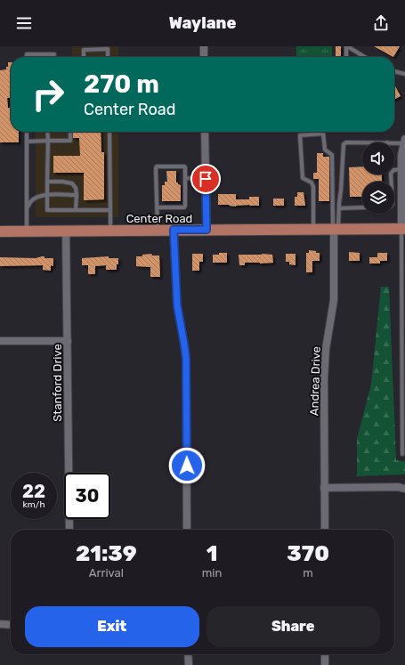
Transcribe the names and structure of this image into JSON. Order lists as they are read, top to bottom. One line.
{"streets":{"main road":["Center Road"],"street":["Andrea Drive","Stanford Drive"]},"crossings":[["Center Road","Andrea Drive"],["Center Road","Stanford Drive"]],"page":{"header":"Waylane","turn":["270 m","Center Road"],"speed":"22 km/h","limit":"30","eta":["21:39","Arrival","1","min","370","m"],"buttons":["Exit","Share"]}}
